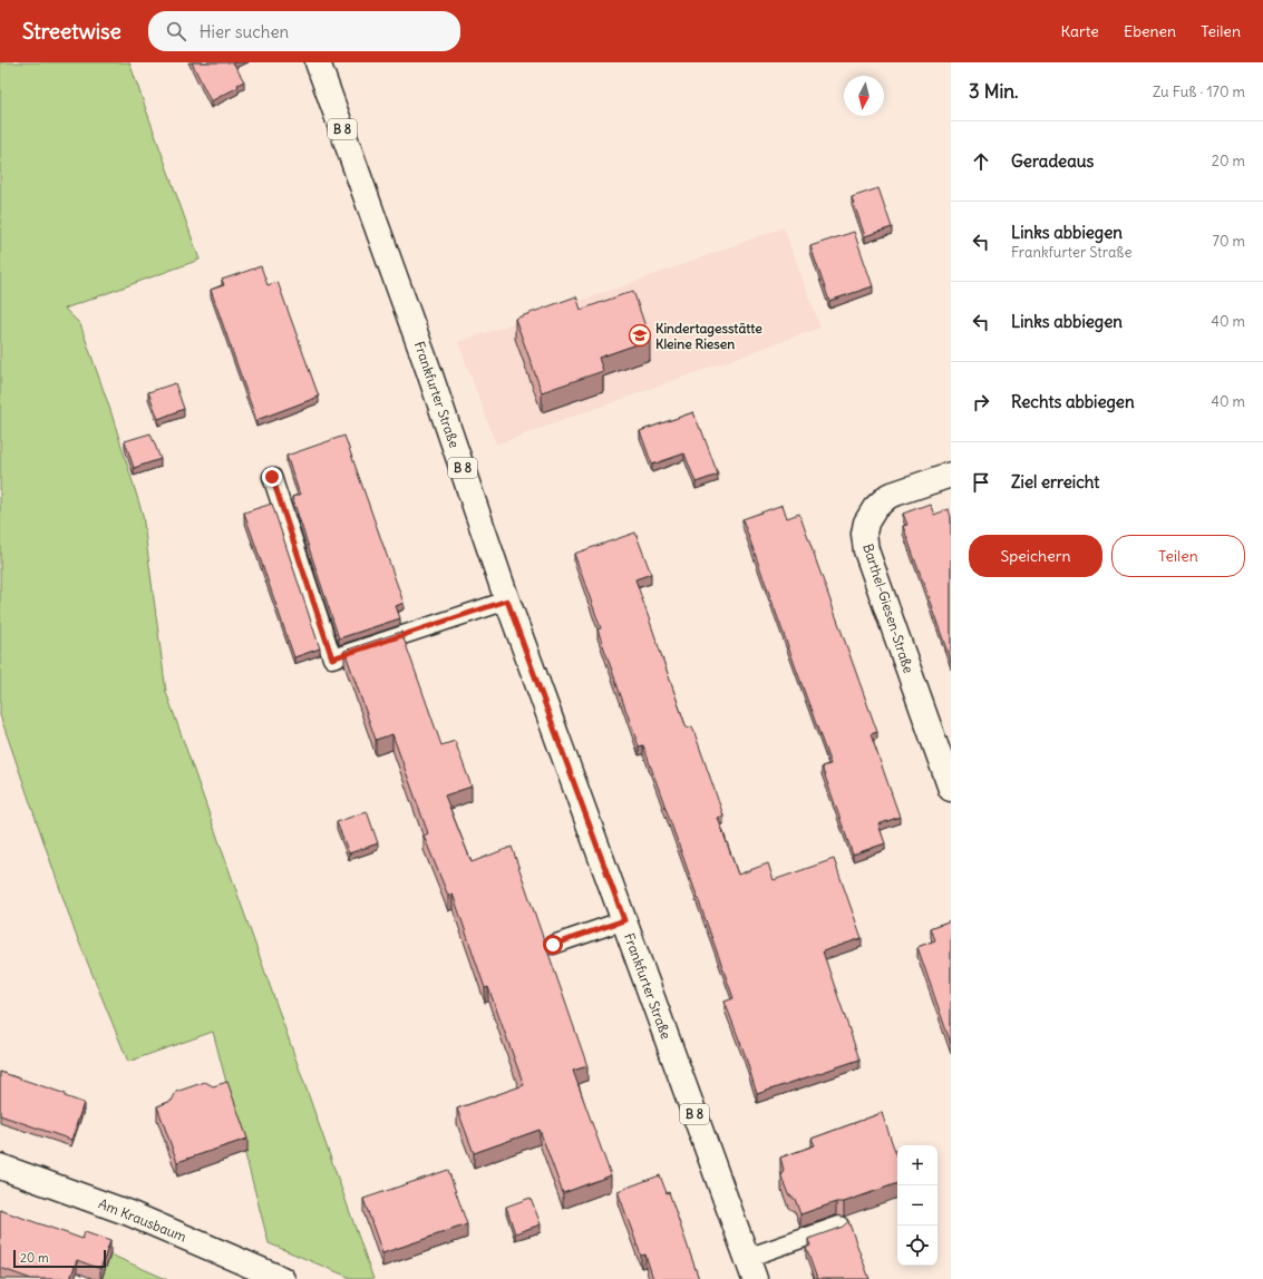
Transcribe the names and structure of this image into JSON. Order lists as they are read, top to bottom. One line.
{"streets":{"main road":["B 8","Frankfurter Straße","Barthel-Giesen-Straße","Am Krausbaum"]},"places":{"school or university":["Kindertagesstätte Kleine Riesen"]},"scale_bar":"20 m","north":"bottom","page":{"header":"Streetwise","search":"Hier suchen","nav":["Karte","Ebenen","Teilen"],"heading":["3 Min.","Zu Fuß · 170 m"],"list":[["Geradeaus","20 m"],["Links abbiegen","Frankfurter Straße","70 m"],["Links abbiegen","40 m"],["Rechts abbiegen","40 m"],"Ziel erreicht"],"buttons":["Speichern","Teilen"],"map_buttons":["+","−"],"scale":"20 m"}}
